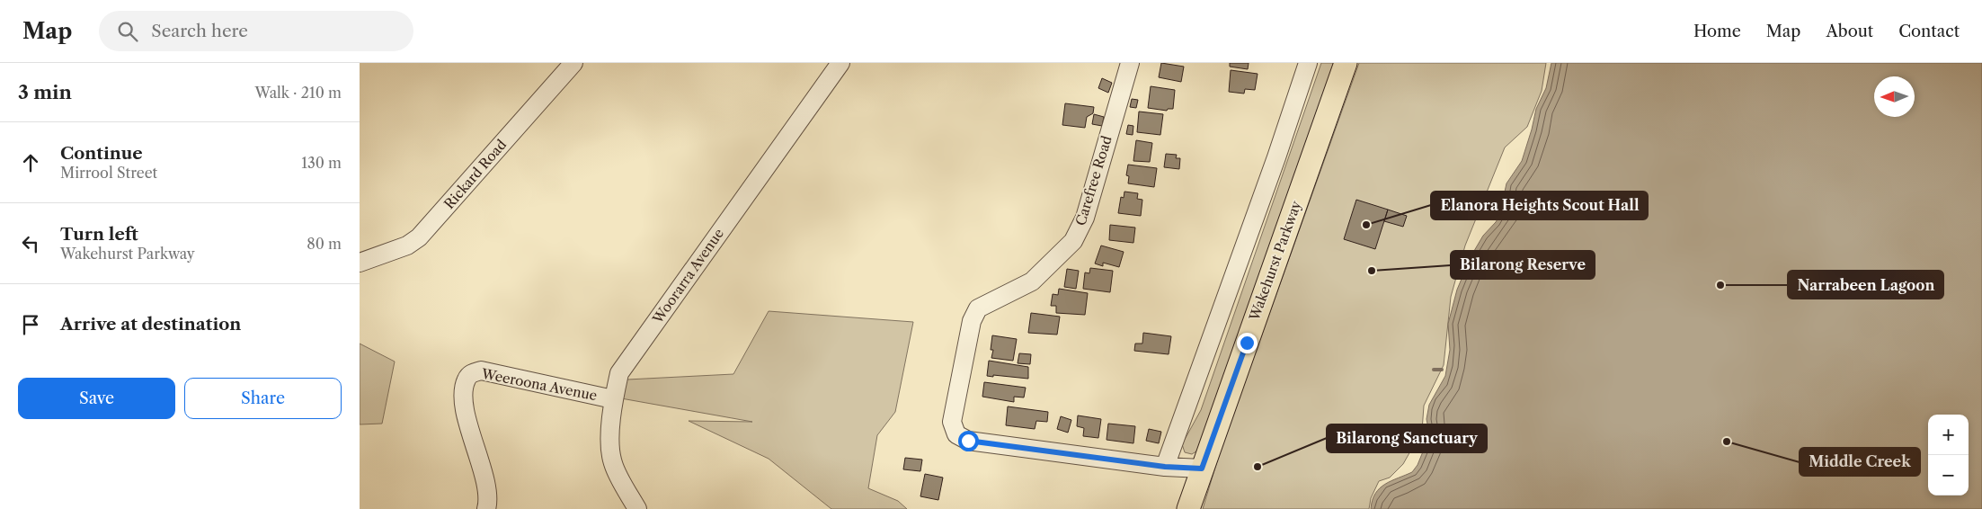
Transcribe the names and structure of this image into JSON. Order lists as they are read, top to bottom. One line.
{"streets":{"main road":["Wakehurst Parkway"],"street":["Rickard Road","Carefree Road","Woorarra Avenue","Weeroona Avenue"]},"crossings":[["Woorarra Avenue","Weeroona Avenue"]],"places":["Elanora Heights Scout Hall","Bilarong Reserve","Narrabeen Lagoon","Middle Creek","Bilarong Sanctuary"],"north":"left","page":{"header":"Map","search":"Search here","nav":["Home","Map","About","Contact"],"heading":["3 min","Walk · 210 m"],"list":[["Continue","Mirrool Street","130 m"],["Turn left","Wakehurst Parkway","80 m"],"Arrive at destination"],"buttons":["Save","Share"],"map_buttons":["+","−"]}}
